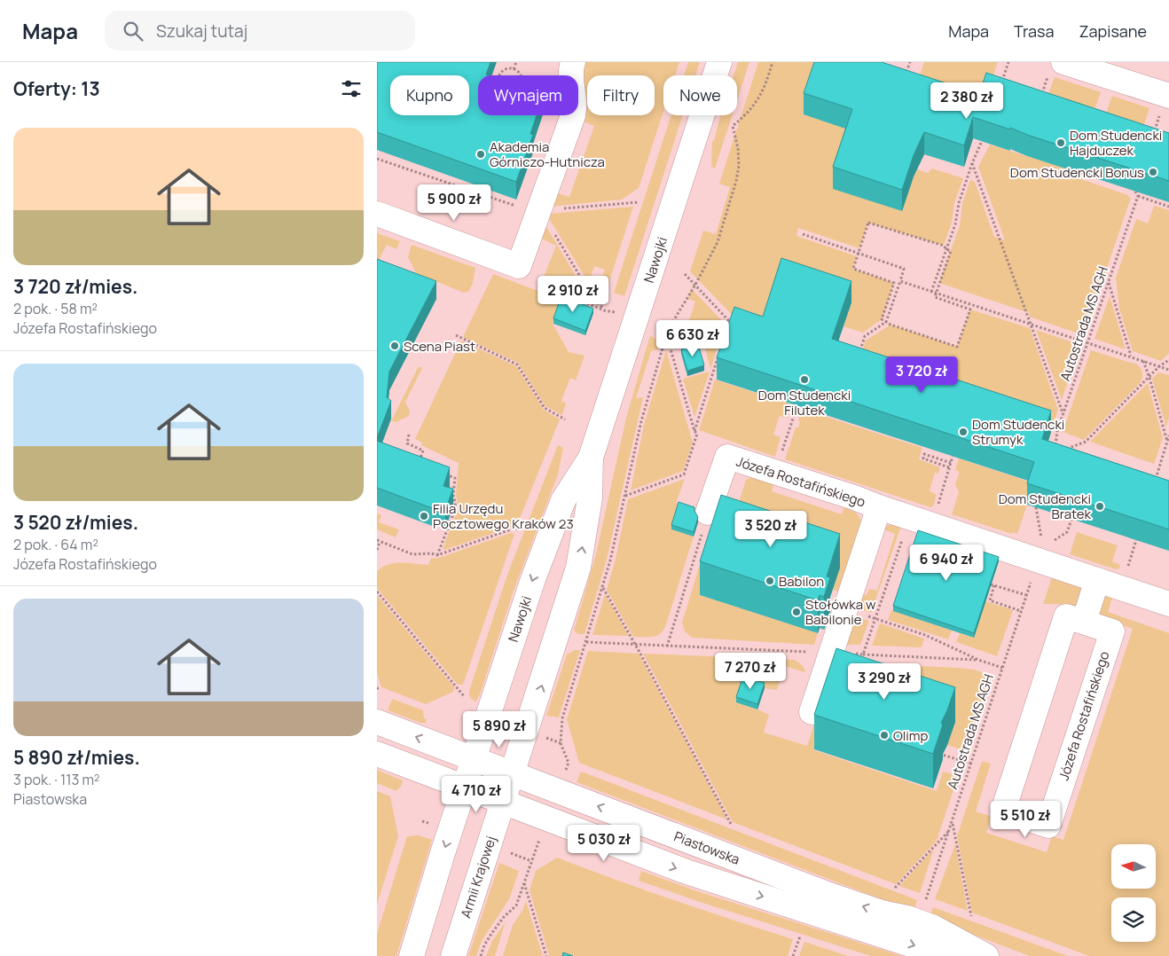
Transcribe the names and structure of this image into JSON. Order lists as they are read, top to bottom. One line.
{"streets":{"street":["Nawojki","Józefa Rostafińskiego","Piastowska","Armii Krajowej"],"path":["Autostrada MS AGH"]},"crossings":[["Nawojki","Piastowska"],["Nawojki","Armii Krajowej"],["Piastowska","Armii Krajowej"]],"places":["Dom Studencki Hajduczek","Akademia Górniczo-Hutnicza","Dom Studencki Bonus","Scena Piast","Dom Studencki Filutek","Dom Studencki Strumyk","Dom Studencki Bratek","Filia Urzędu Pocztowego Kraków 23","Babilon","Stołówka w Babilonie","Olimp"],"north":"left","page":{"header":"Mapa","search":"Szukaj tutaj","nav":["Mapa","Trasa","Zapisane"],"heading":"Oferty: 13","chip":["Kupno","Wynajem","Filtry","Nowe"],"price":["2 380 zł","5 900 zł","2 910 zł","6 630 zł","3 720 zł","3 520 zł","6 940 zł","7 270 zł","3 290 zł","5 890 zł","4 710 zł","5 510 zł","5 030 zł"],"list":[{"name":"3 720 zł/mies.","note":"2 pok. · 58 m² · Józefa Rostafińskiego"},{"name":"3 520 zł/mies.","note":"2 pok. · 64 m² · Józefa Rostafińskiego"},{"name":"5 890 zł/mies.","note":"3 pok. · 113 m² · Piastowska"}]}}
